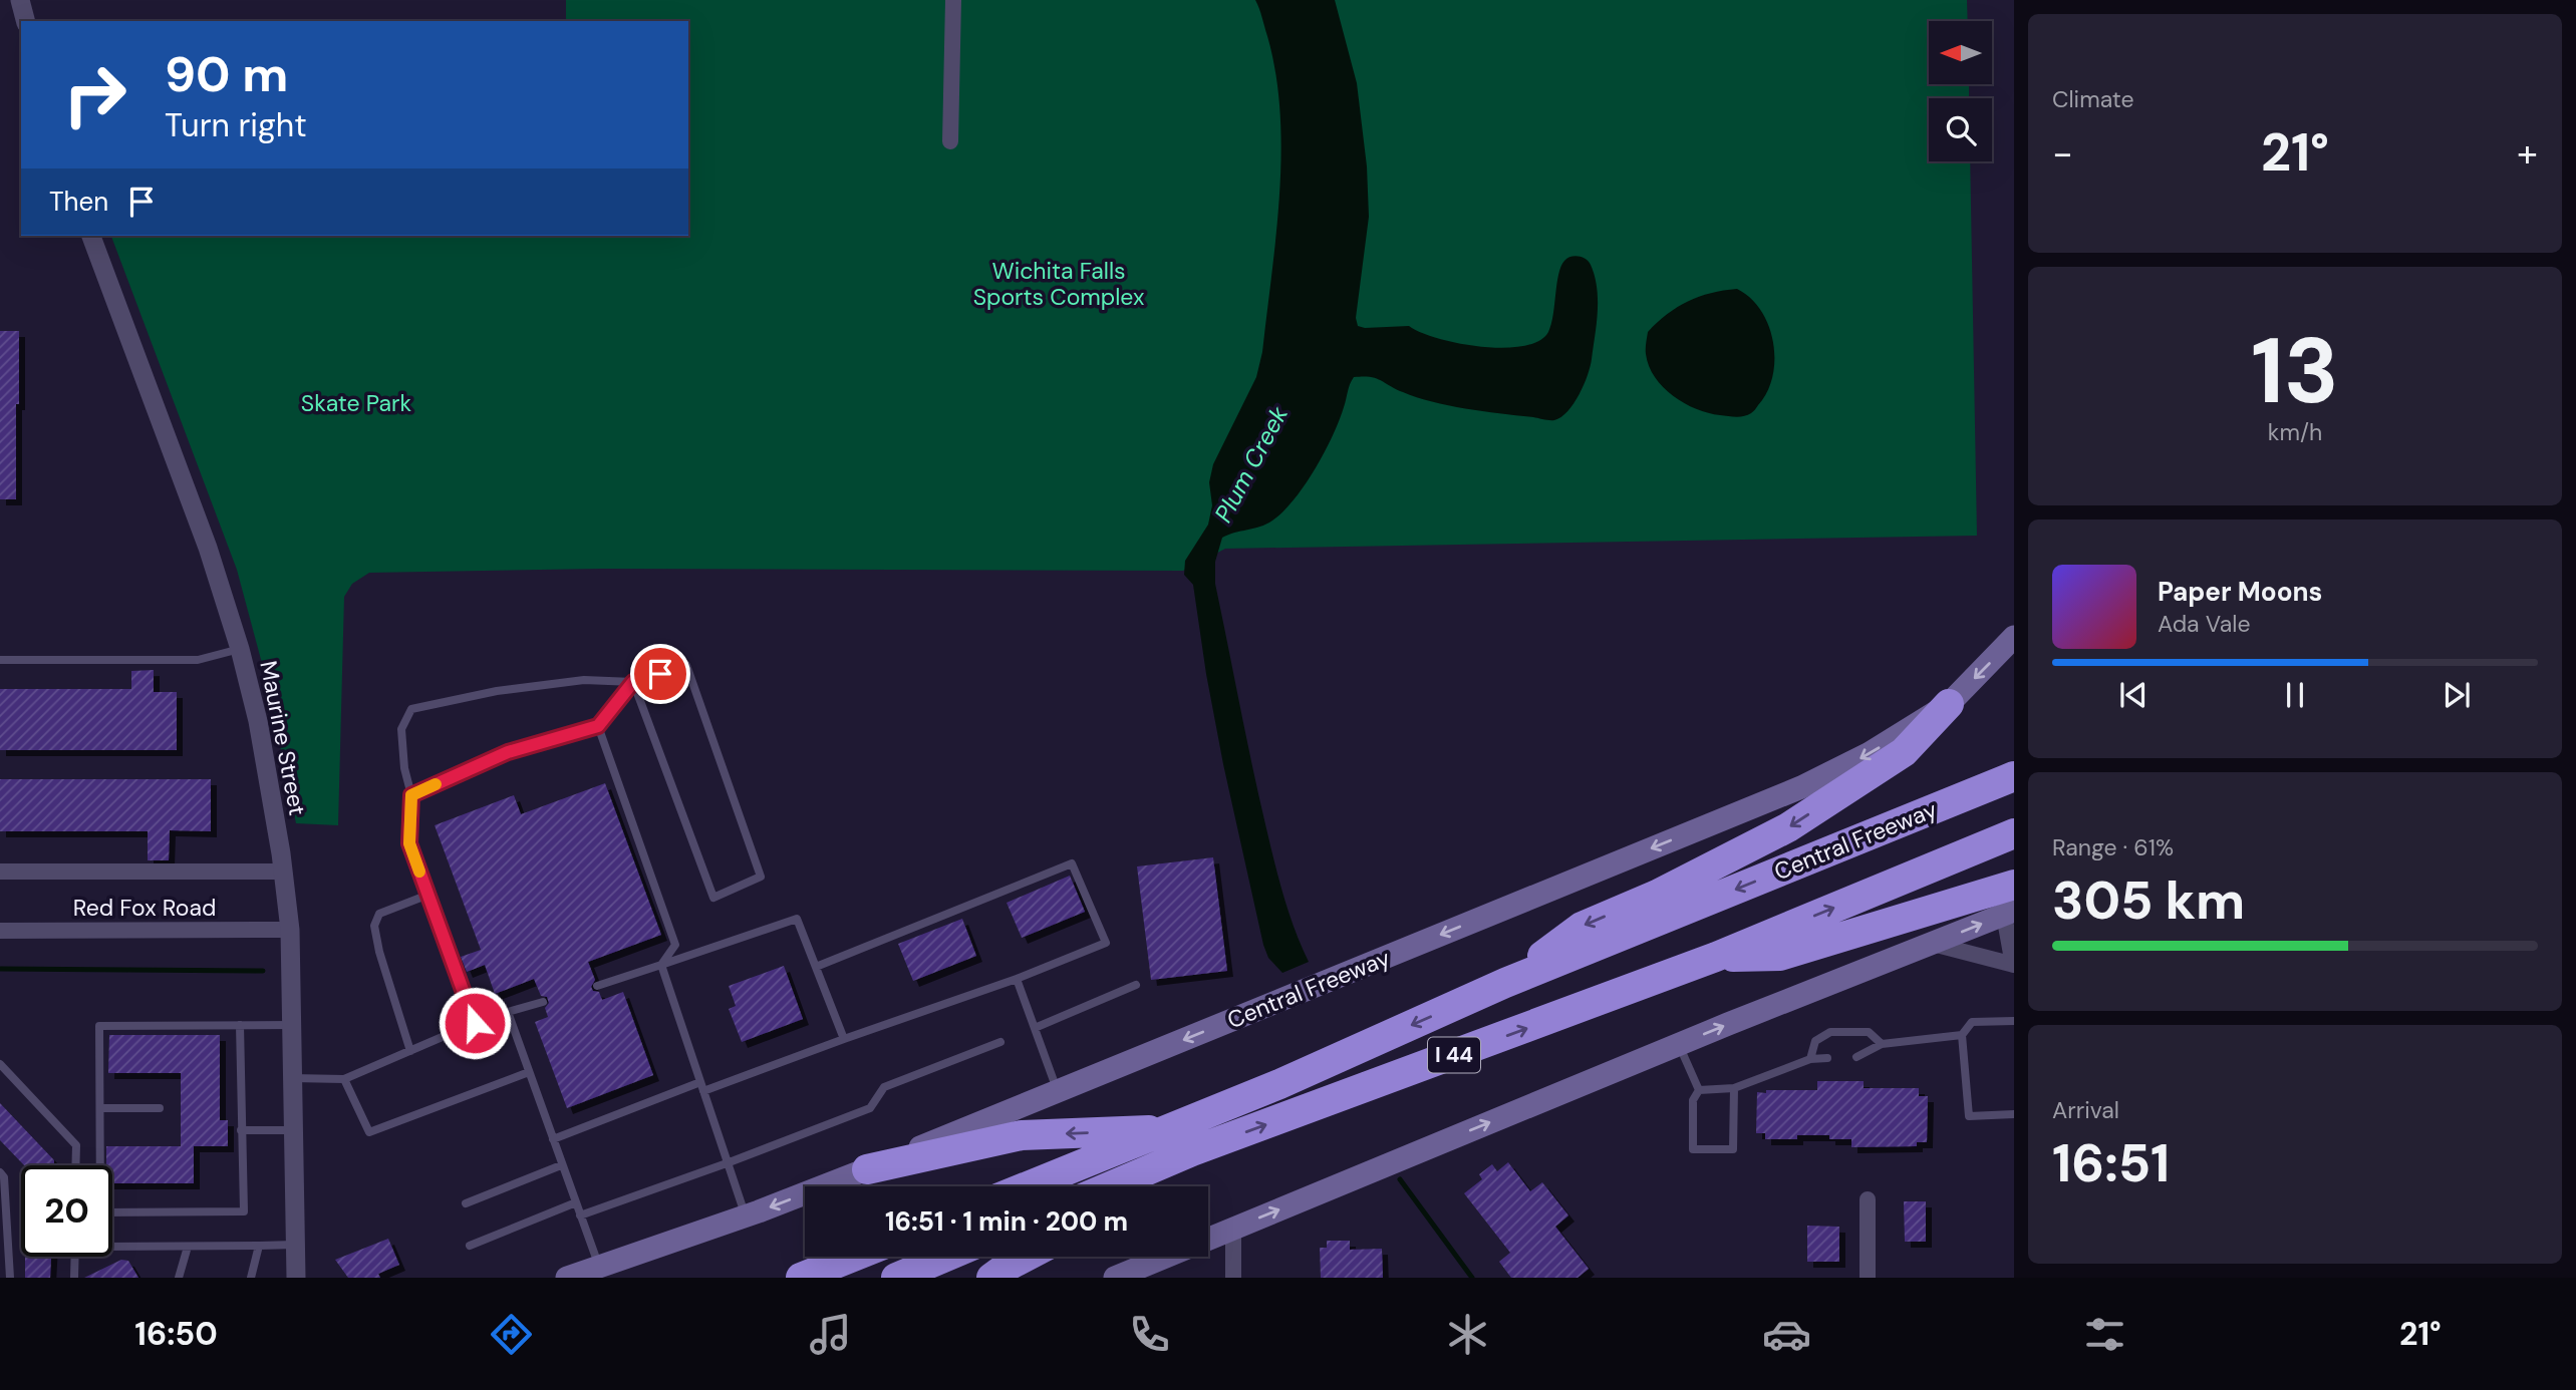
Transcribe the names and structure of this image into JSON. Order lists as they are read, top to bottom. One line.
{"streets":{"highway":["Central Freeway","I 44"],"street":["Maurine Street","Red Fox Road"]},"crossings":[["Maurine Street","Red Fox Road"]],"water":["Plum Creek"],"parks":["Wichita Falls Sports Complex","Skate Park"],"north":"left","page":{"tile":["Climate",["13","km/h"],["Range · 61%","305 km"],["Arrival","16:51"]],"turn":["90 m","Turn right"],"heat":["−","21°","+"],"then":"Then","song":["Paper Moons","Ada Vale"],"limit":"20","trip":"16:51 · 1 min · 200 m","tabs":["16:50","21°"]}}
